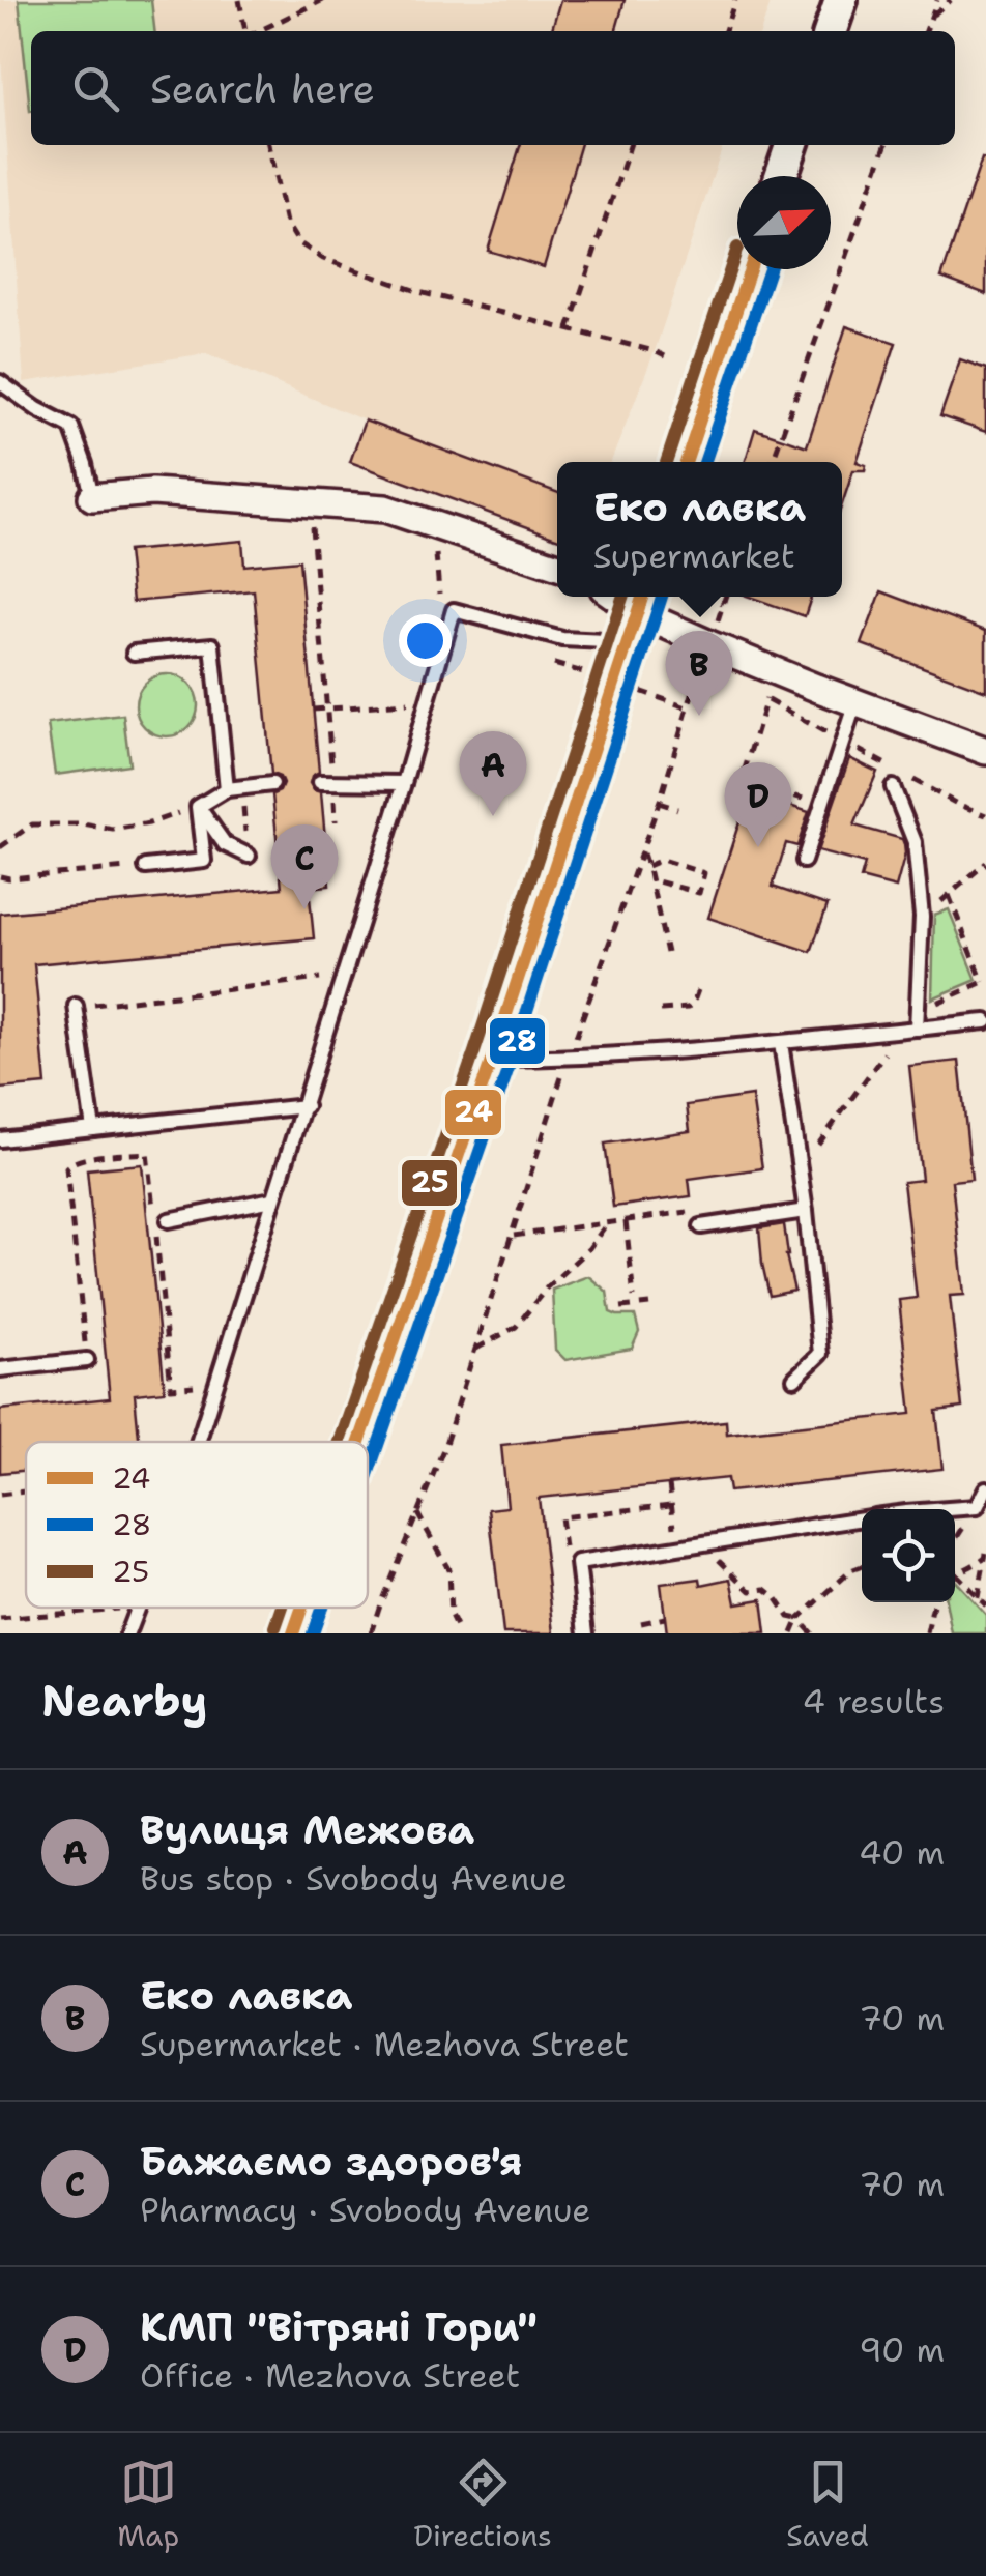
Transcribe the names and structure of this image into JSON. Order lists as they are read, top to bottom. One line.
{"lines":["transit line 25","transit line 24","transit line 28"],"legend":["24","28","25"],"north":"top right","page":{"search":"Search here","popup":["Еко лавка","Supermarket"],"pins":["B","A","D","C"],"heading":["Nearby","4 results"],"list":[{"mark":"A","name":"Вулиця Межова","note":"Bus stop · Svobody Avenue","value":"40 m"},{"mark":"B","name":"Еко лавка","note":"Supermarket · Mezhova Street","value":"70 m"},{"mark":"C","name":"Бажаємо здоров'я","note":"Pharmacy · Svobody Avenue","value":"70 m"},{"mark":"D","name":"КМП \"Вітряні Гори\"","note":"Office · Mezhova Street","value":"90 m"}],"nav":["Map","Directions","Saved"]}}
